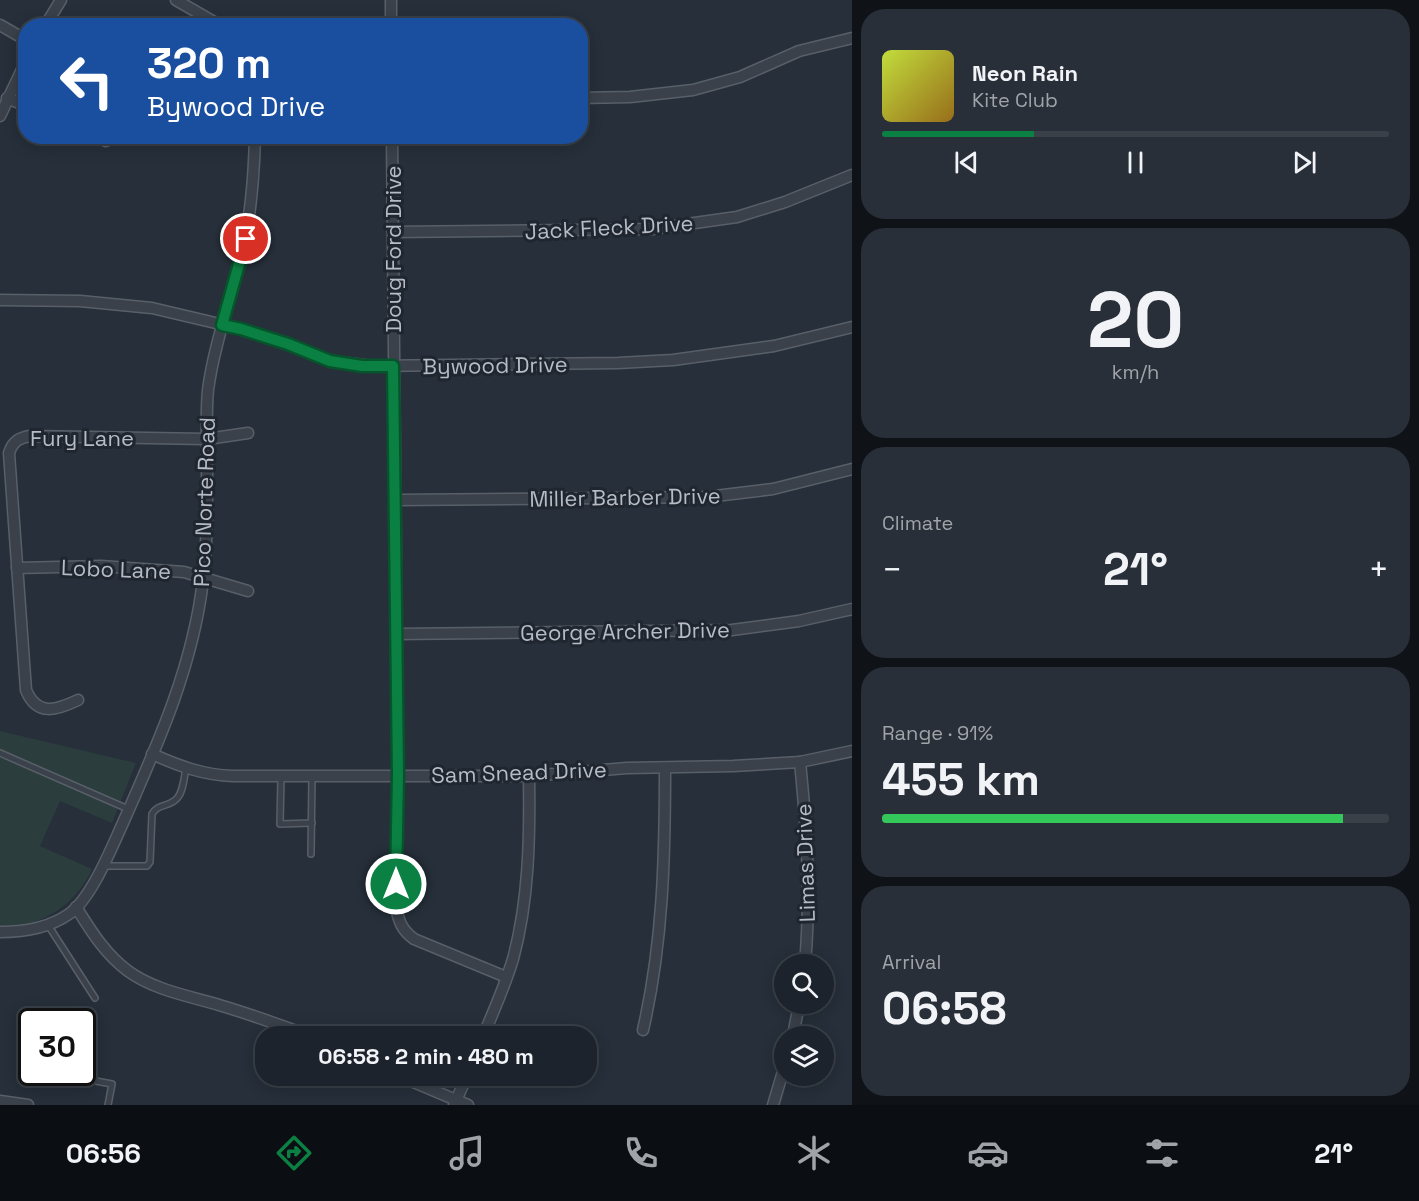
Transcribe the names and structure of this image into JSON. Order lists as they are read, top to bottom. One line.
{"streets":{"street":["Jack Fleck Drive","Doug Ford Drive","Bywood Drive","Fury Lane","Miller Barber Drive","Pico Norte Road","Lobo Lane","George Archer Drive","Sam Snead Drive","Limas Drive"]},"crossings":[["Jack Fleck Drive","Doug Ford Drive"],["Doug Ford Drive","Bywood Drive"],["Doug Ford Drive","Miller Barber Drive"],["Doug Ford Drive","George Archer Drive"],["Doug Ford Drive","Sam Snead Drive"],["Bywood Drive","Pico Norte Road"],["Fury Lane","Pico Norte Road"],["Fury Lane","Lobo Lane"],["Pico Norte Road","Lobo Lane"],["Pico Norte Road","Sam Snead Drive"],["Sam Snead Drive","Limas Drive"]],"page":{"turn":["320 m","Bywood Drive"],"song":["Neon Rain","Kite Club"],"tile":[["20","km/h"],"Climate",["Range · 91%","455 km"],["Arrival","06:58"]],"heat":["−","21°","+"],"limit":"30","trip":"06:58 · 2 min · 480 m","tabs":["06:56","21°"]}}
